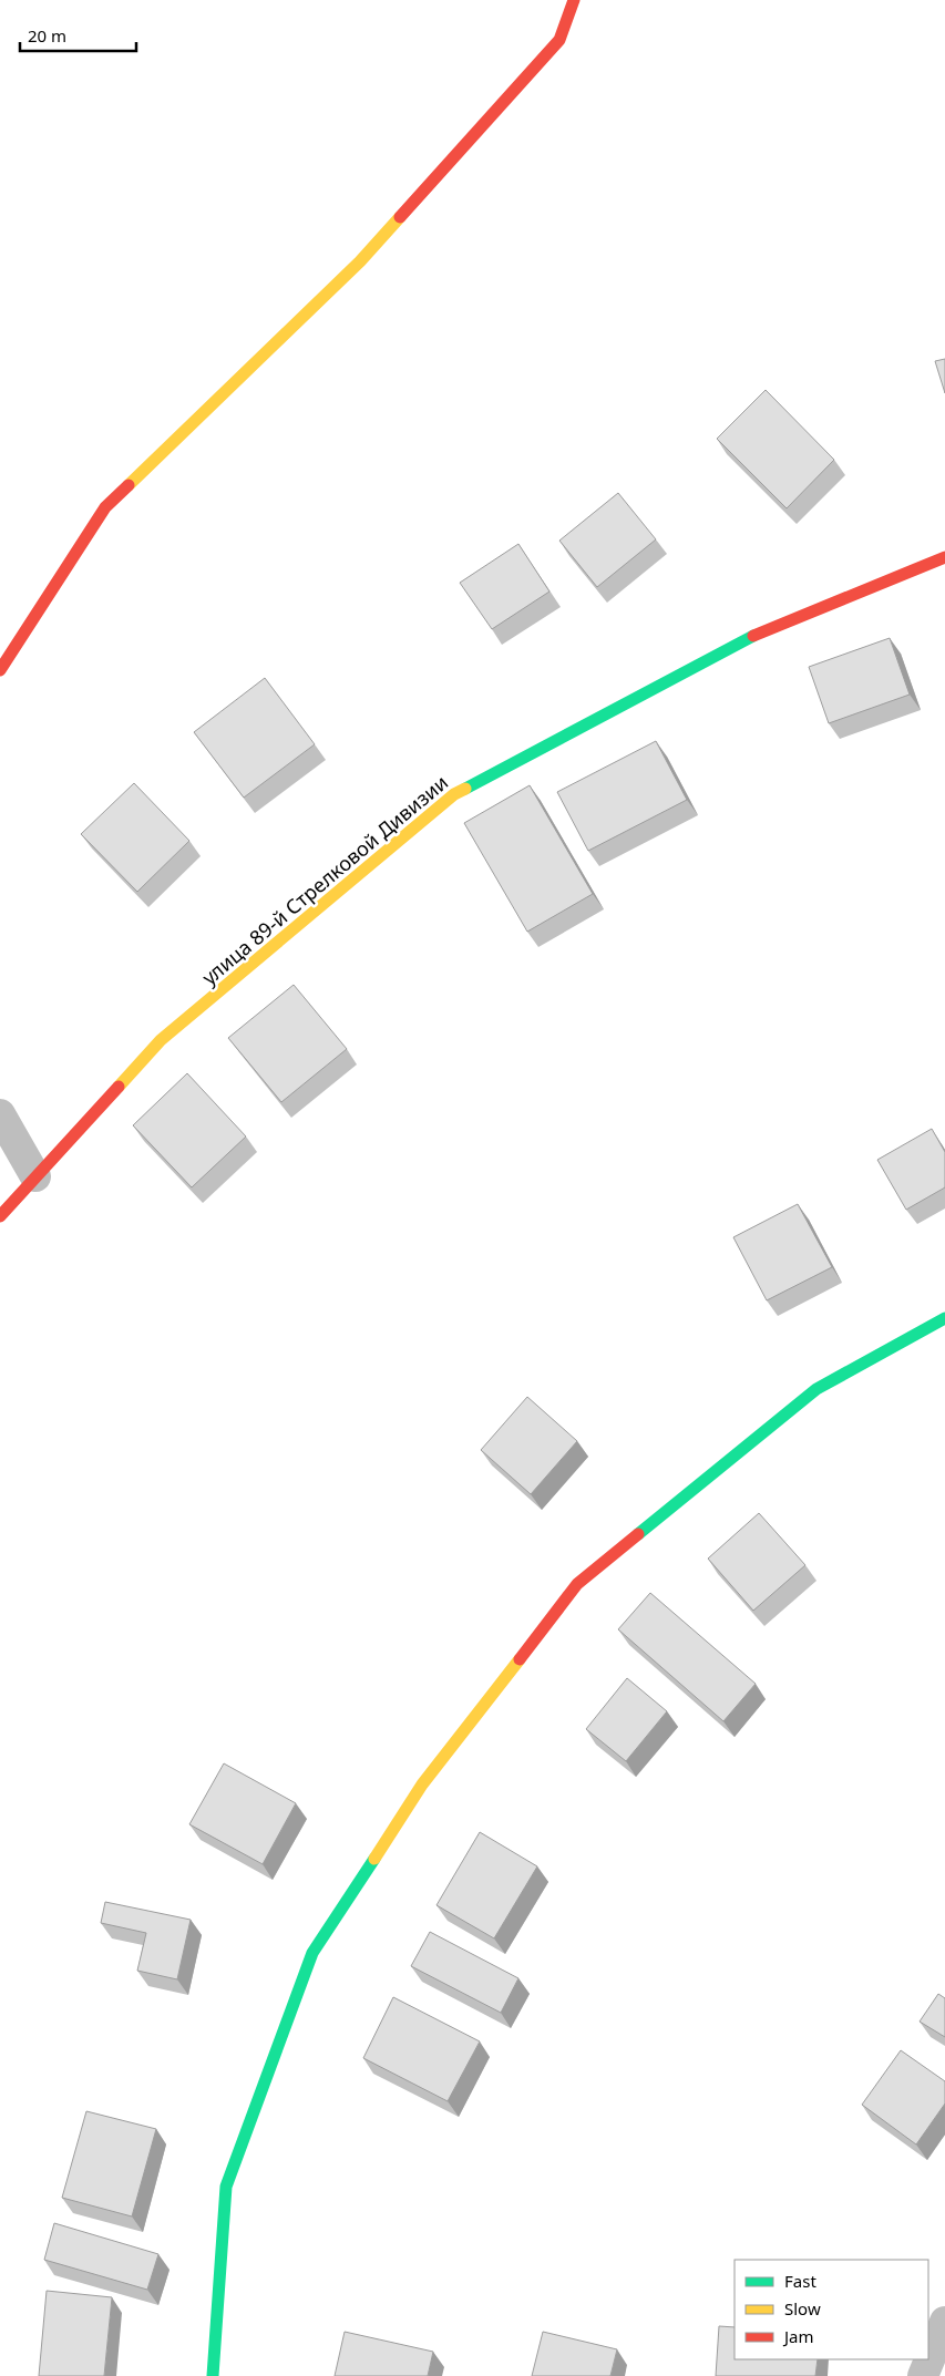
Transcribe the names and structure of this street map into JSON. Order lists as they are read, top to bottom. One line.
{"streets":{"street":["улица 89-й Стрелковой Дивизии"]},"legend":["Fast","Slow","Jam"],"scale_bar":"20 m"}
